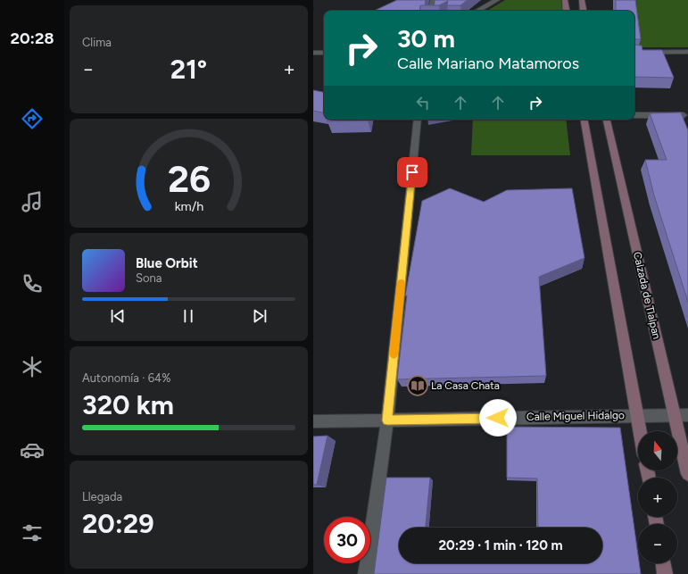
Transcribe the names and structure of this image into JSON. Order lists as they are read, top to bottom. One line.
{"streets":{"main road":["Calzada de Tlalpan"],"street":["Calle Miguel Hidalgo"]},"crossings":[["Calzada de Tlalpan","Calle Miguel Hidalgo"]],"places":{"library":["La Casa Chata"]},"north":"top","page":{"tabs":"20:28","tile":["Clima",["Autonomía · 64%","320 km"],["Llegada","20:29"]],"turn":["30 m","Calle Mariano Matamoros"],"heat":["−","21°","+"],"song":["Blue Orbit","Sona"],"map_buttons":["+","−"],"limit":"30","trip":"20:29 · 1 min · 120 m","gauge":["26","km/h"]}}
